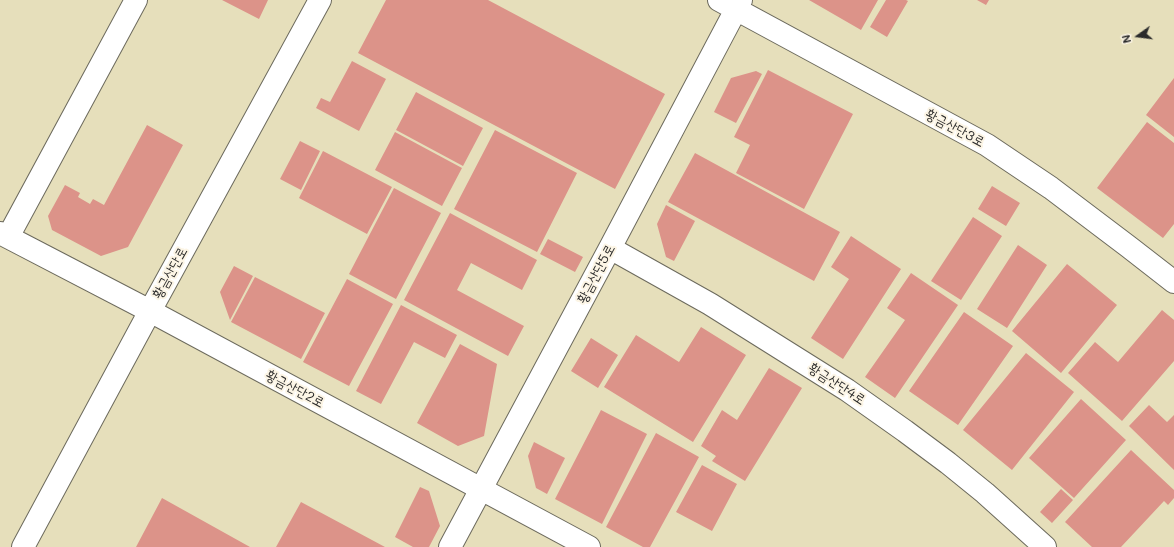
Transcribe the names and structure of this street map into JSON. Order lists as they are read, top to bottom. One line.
{"streets":{"street":["황금산단3로","황금산단로","황금산단5로","황금산단4로","황금산단2로"]},"crossings":[["황금산단3로","황금산단5로"],["황금산단로","황금산단2로"],["황금산단5로","황금산단4로"],["황금산단5로","황금산단2로"]],"north":"left"}
